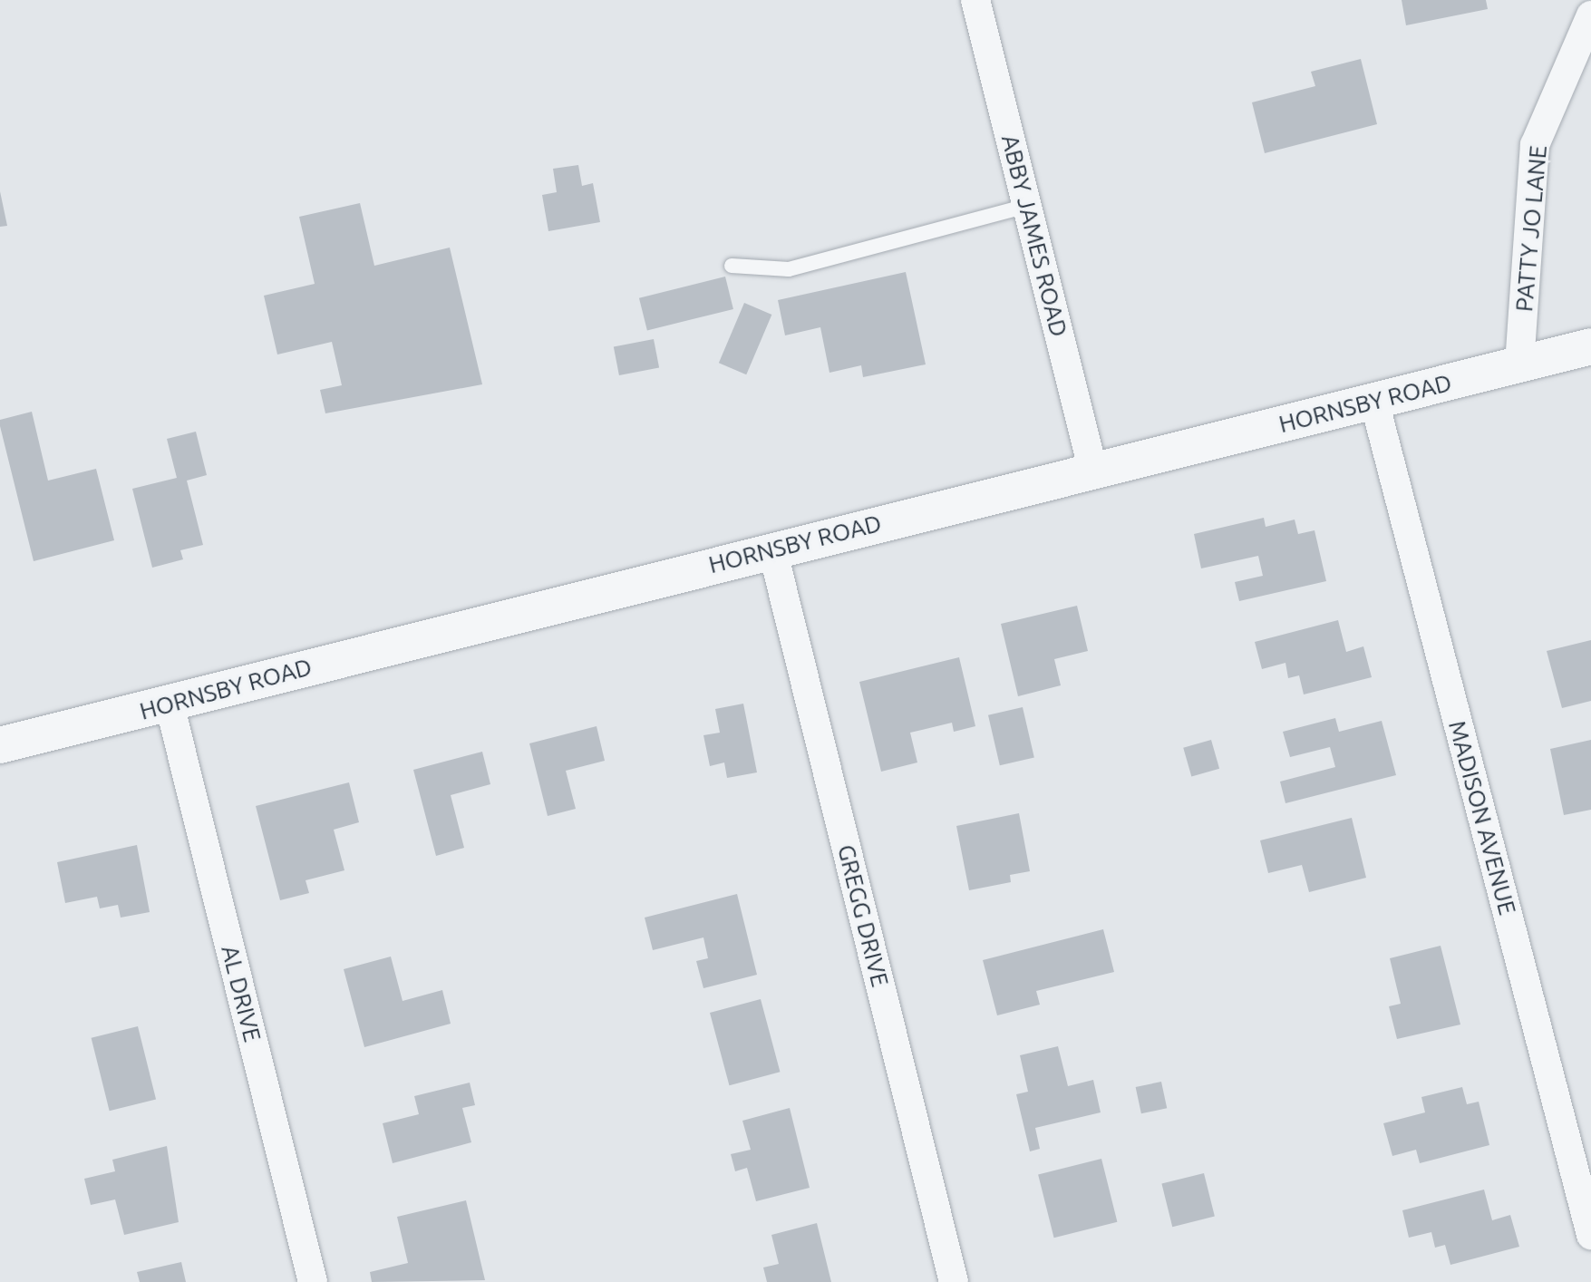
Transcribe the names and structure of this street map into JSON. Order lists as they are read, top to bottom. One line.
{"streets":{"street":["PATTY JO LANE","ABBY JAMES ROAD","HORNSBY ROAD","MADISON AVENUE","GREGG DRIVE","AL DRIVE"]},"crossings":[["PATTY JO LANE","HORNSBY ROAD"],["ABBY JAMES ROAD","HORNSBY ROAD"],["HORNSBY ROAD","MADISON AVENUE"],["HORNSBY ROAD","GREGG DRIVE"],["HORNSBY ROAD","AL DRIVE"]]}
